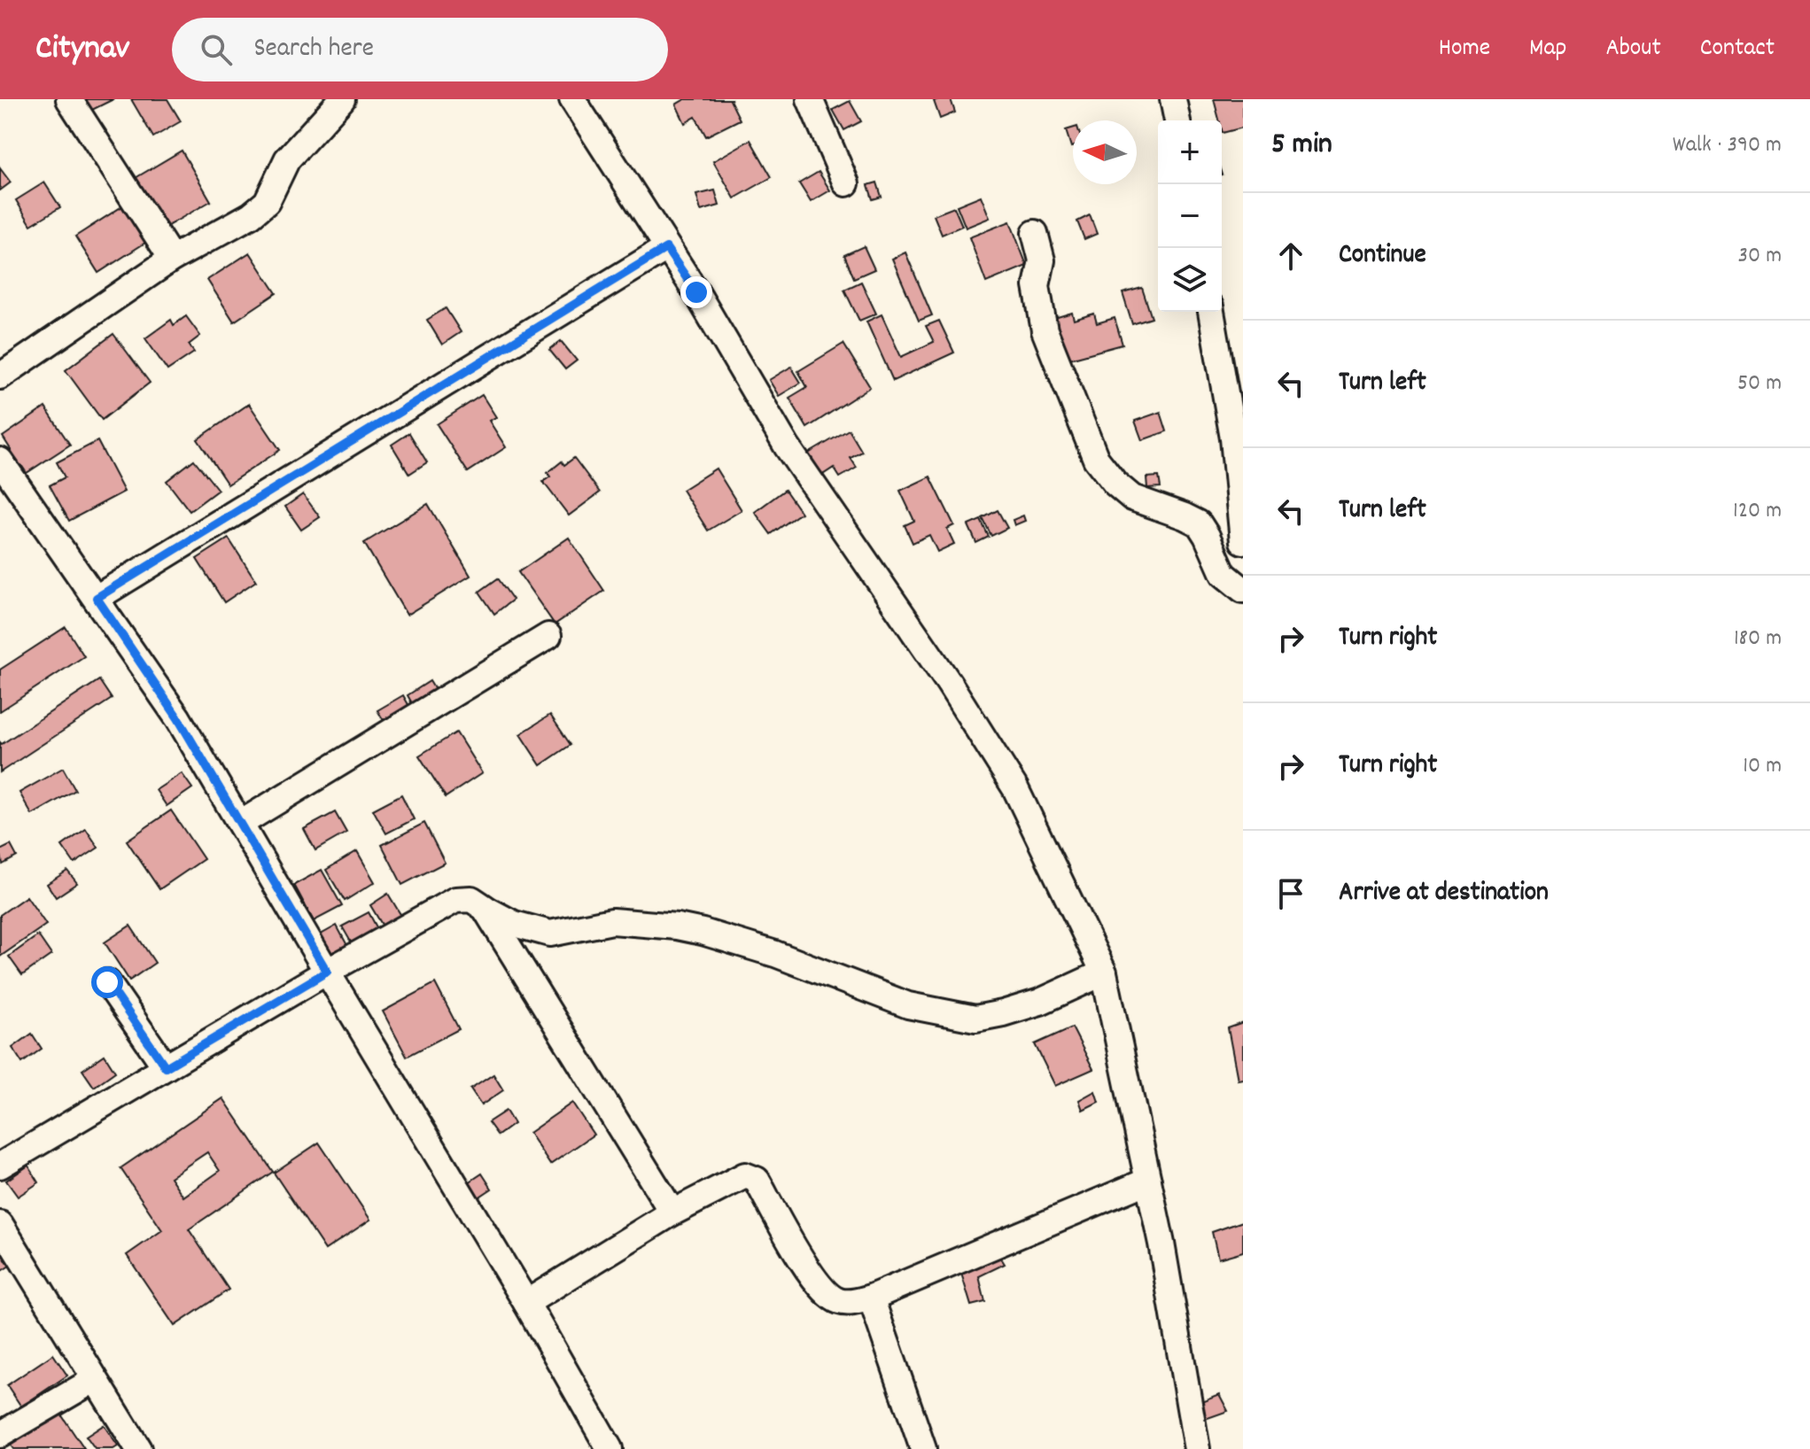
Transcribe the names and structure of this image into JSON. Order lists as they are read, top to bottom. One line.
{"north":"left","page":{"header":"Citynav","search":"Search here","nav":["Home","Map","About","Contact"],"heading":["5 min","Walk · 390 m"],"map_buttons":["+","−"],"list":[["Continue","30 m"],["Turn left","50 m"],["Turn left","120 m"],["Turn right","180 m"],["Turn right","10 m"],"Arrive at destination"]}}
